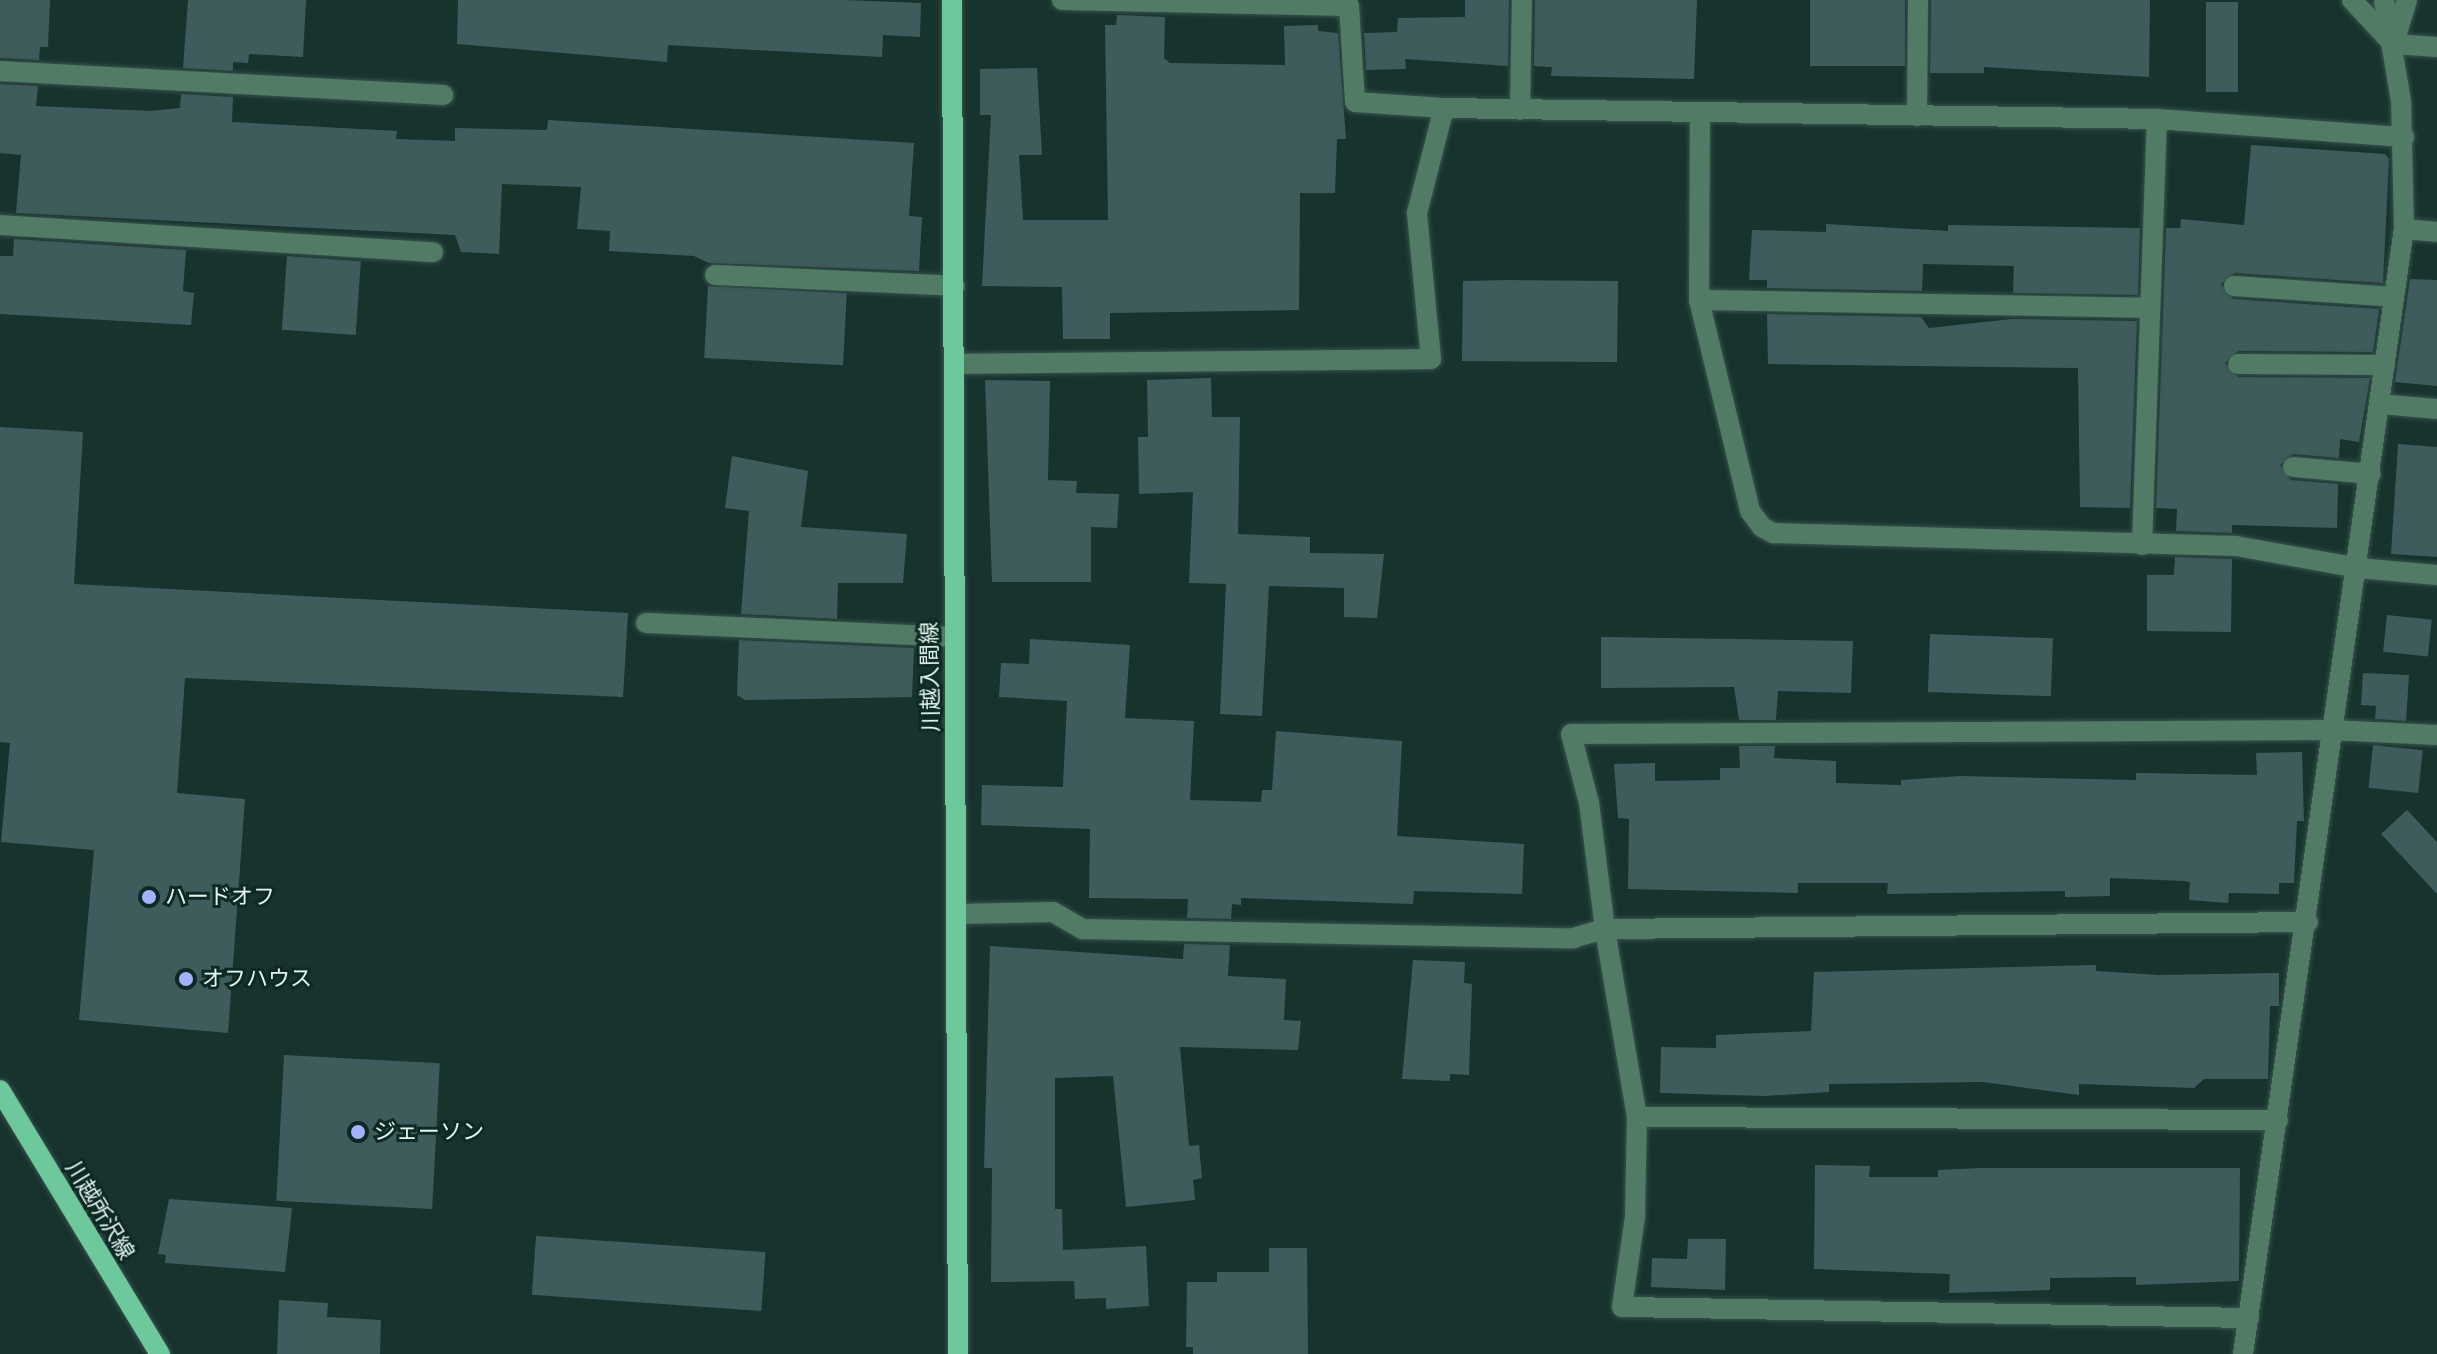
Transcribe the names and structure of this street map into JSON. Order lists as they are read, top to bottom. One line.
{"streets":{"main road":["川越入間線","川越所沢線"]},"places":["ハードオフ","オフハウス","ジェーソン"]}
